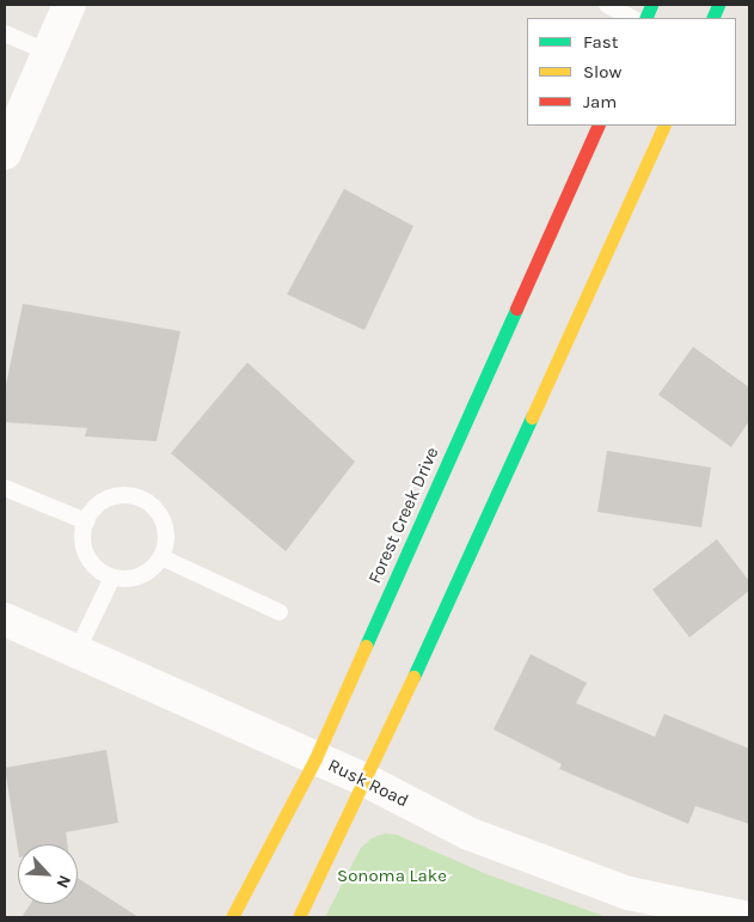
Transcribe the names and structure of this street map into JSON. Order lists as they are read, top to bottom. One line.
{"streets":{"street":["Forest Creek Drive","Rusk Road"]},"crossings":[["Forest Creek Drive","Rusk Road"]],"parks":["Sonoma Lake"],"legend":["Fast","Slow","Jam"],"north":"bottom right"}
